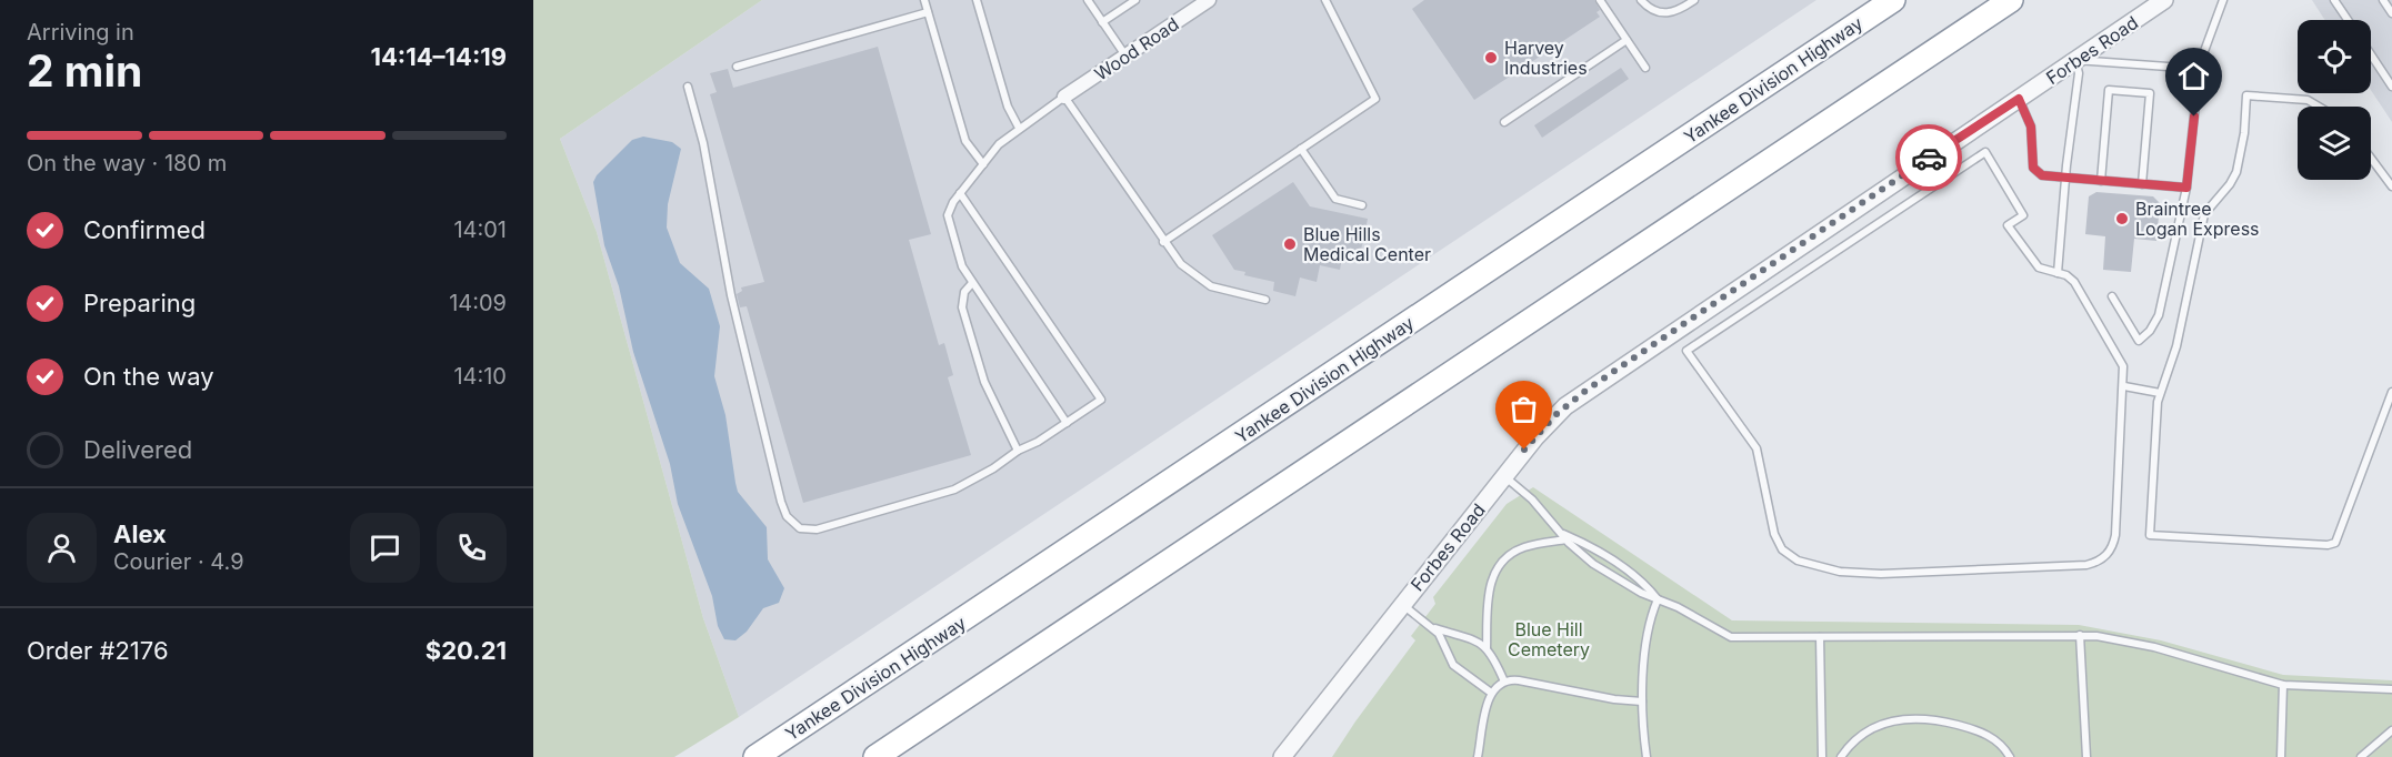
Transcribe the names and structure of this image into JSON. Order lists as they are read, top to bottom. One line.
{"streets":{"highway":["Yankee Division Highway"],"street":["Wood Road","Forbes Road"]},"parks":["Blue Hill Cemetery"],"places":["Harvey Industries","Braintree Logan Express","Blue Hills Medical Center"],"page":{"heading":["2 min","Arriving in","14:14–14:19"],"panel":["Alex","Courier · 4.9","Order #2176","$20.21"],"bar":"On the way · 180 m","list":[["Confirmed","14:01"],["Preparing","14:09"],["On the way","14:10"],"Delivered"]}}
